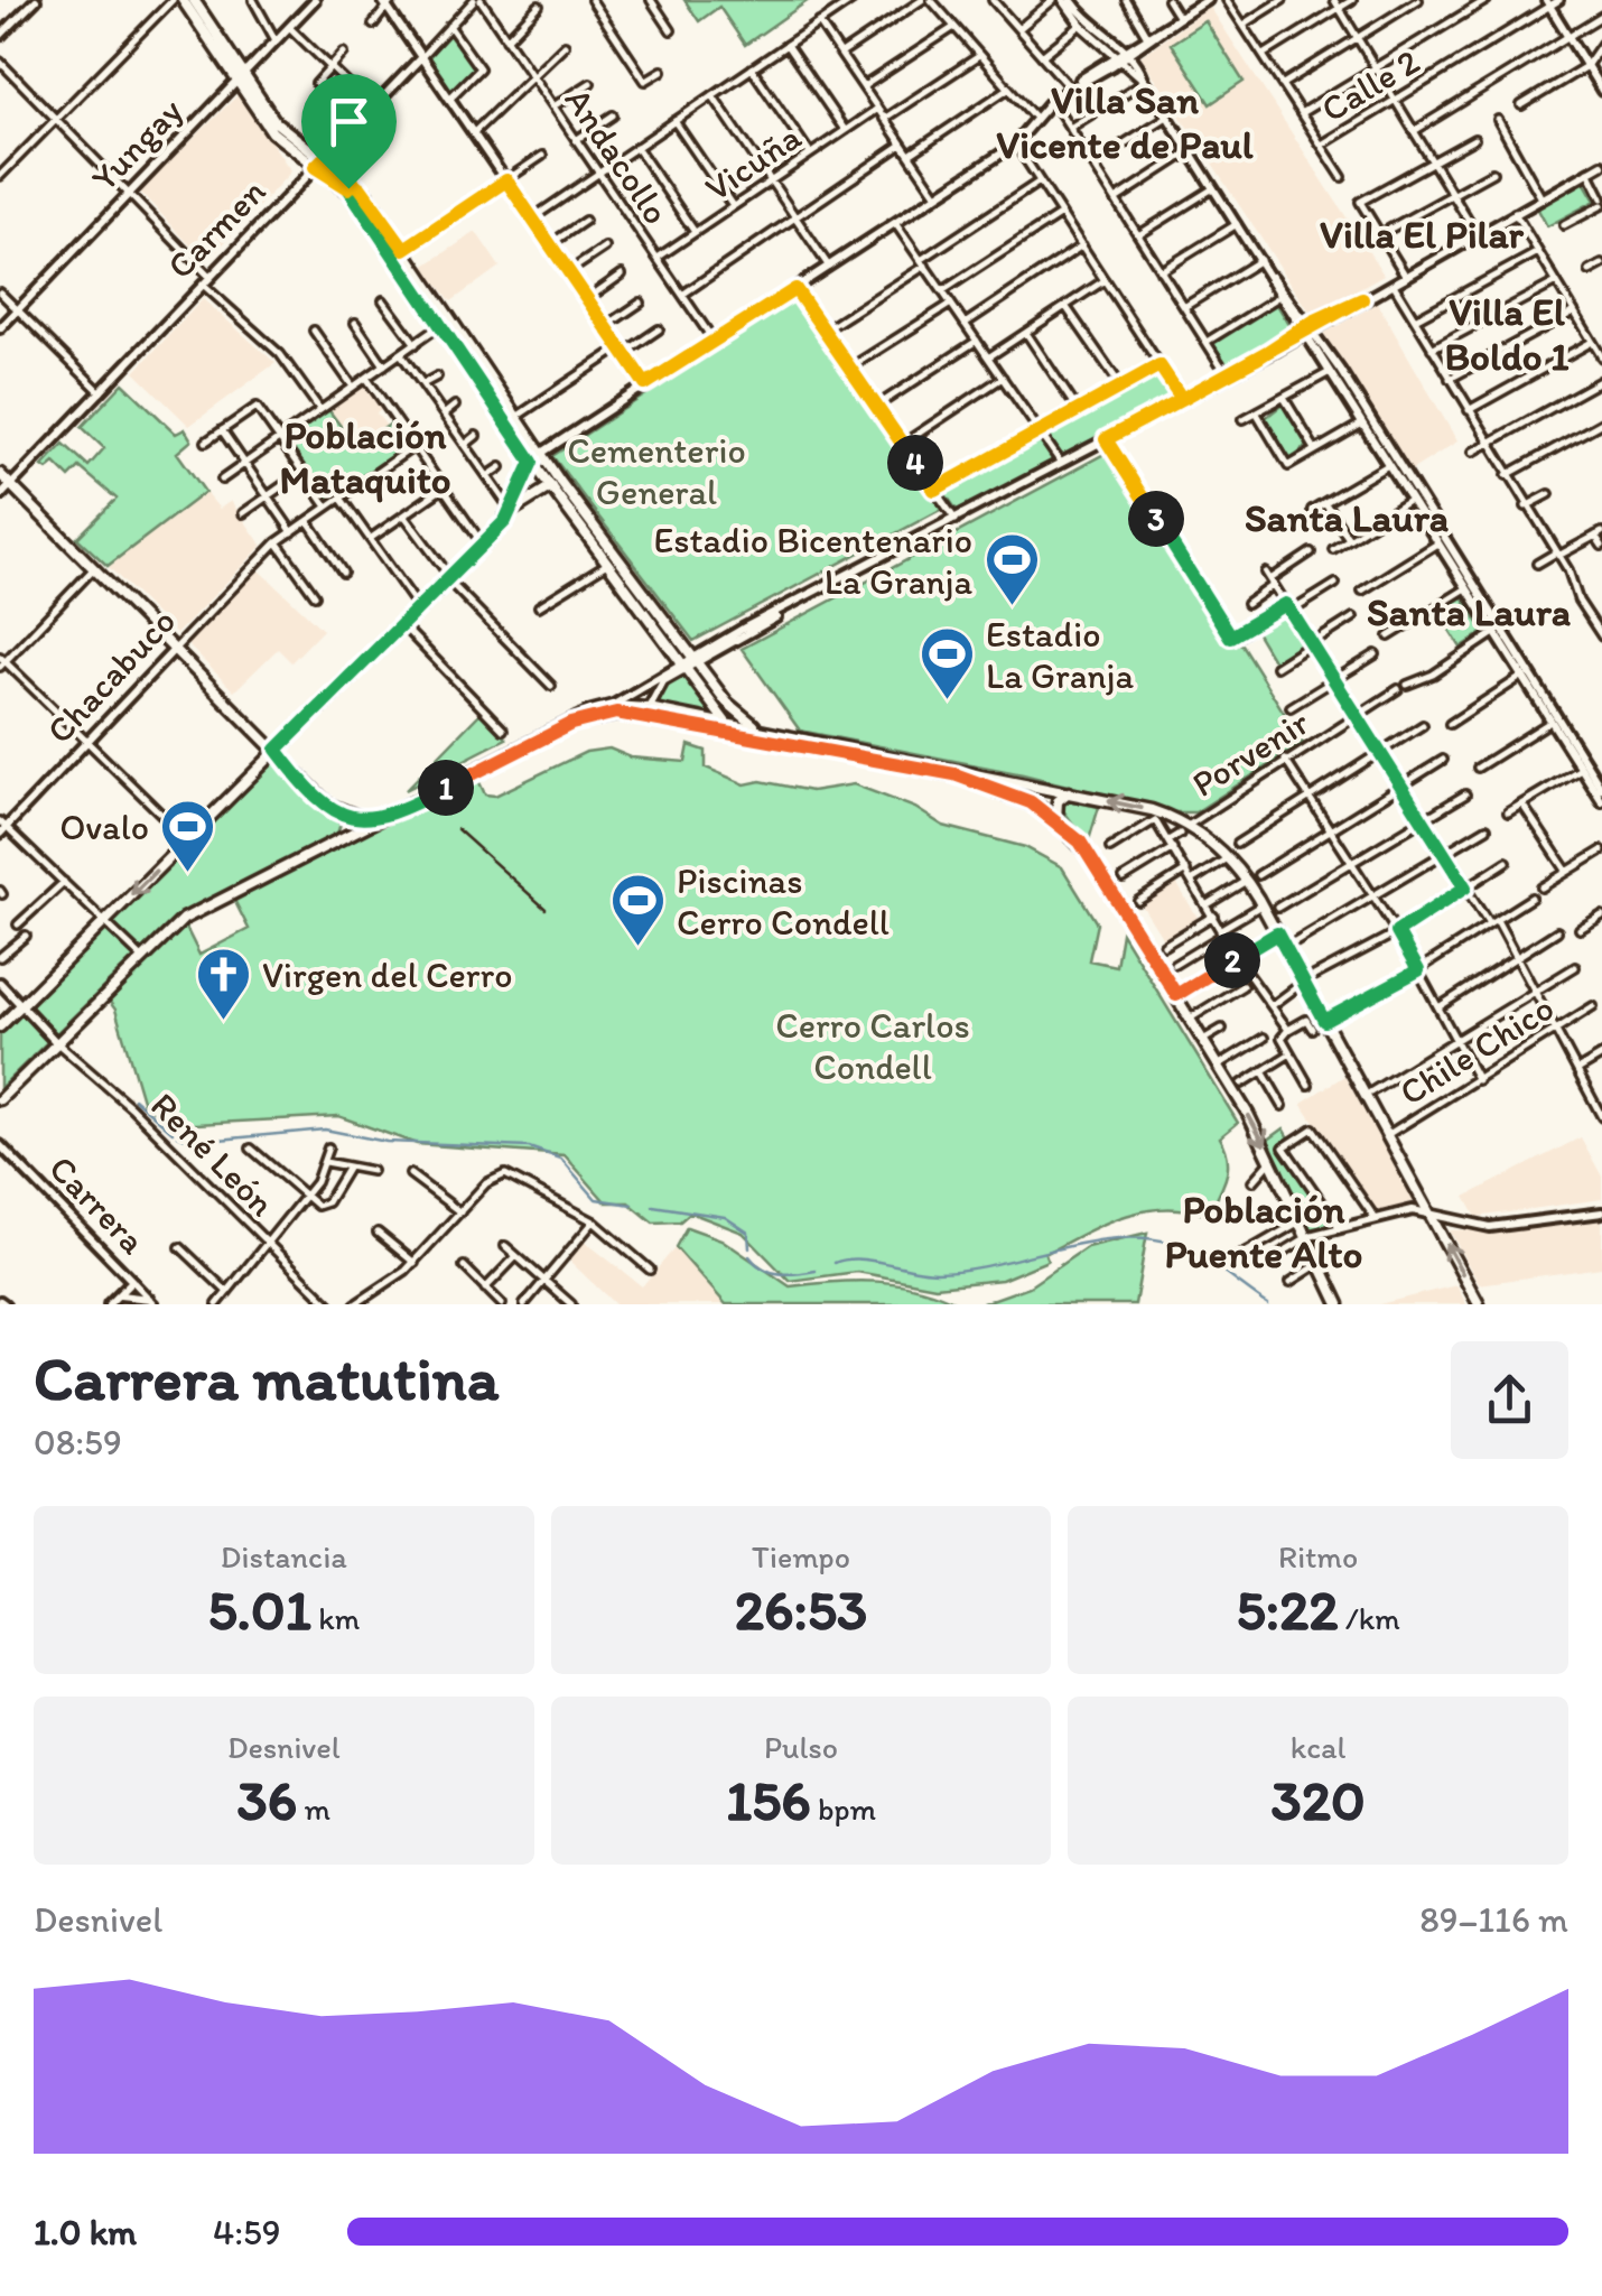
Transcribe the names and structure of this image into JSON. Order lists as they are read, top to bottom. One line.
{"streets":{"street":["Calle 2","Yungay","Andacollo","Vicuña","Carmen","Chacabuco","Porvenir","Chile Chico","René León","Carrera"]},"crossings":[["Andacollo","Vicuña"],["Andacollo","Carmen"]],"districts":["Villa San Vicente de Paul","Villa El Pilar","Villa El Boldo 1","Población Mataquito","Santa Laura","Santa Laura","Población Puente Alto"],"parks":["Cementerio General","Cerro Carlos Condell"],"places":{"sports":["Estadio Bicentenario La Granja","Estadio La Granja","Ovalo","Piscinas Cerro Condell"],"church":["Virgen del Cerro"]},"page":{"pins":["4","3","1","2"],"heading":["Carrera matutina","08:59"],"stats":[["Distancia","5.01 km"],["Tiempo","26:53"],["Ritmo","5:22 /km"],["Desnivel","36 m"],["Pulso","156 bpm"],["kcal","320"]],"chart":["Desnivel","89–116 m"],"list":[{"name":"1.0 km","note":"4:59"}]}}
